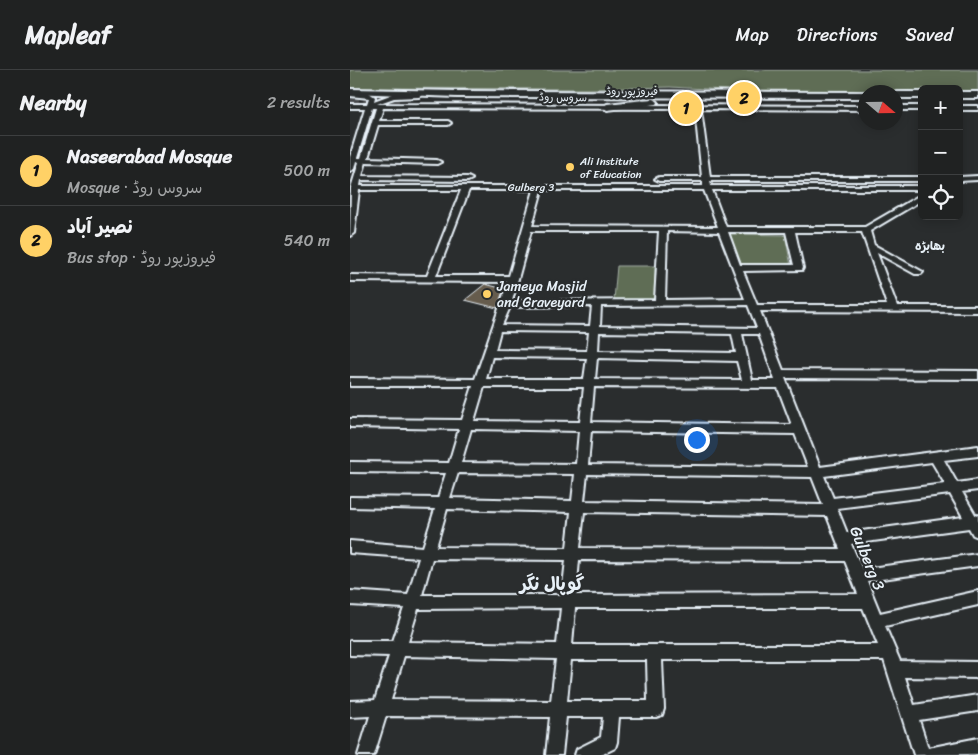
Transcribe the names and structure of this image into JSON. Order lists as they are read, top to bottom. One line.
{"streets":{"main road":["فیروزپور روڈ"],"street":["سروس روڈ","Gulberg 3"]},"districts":["بھابڑہ","گوپال نگر"],"places":["Ali Institute of Education","Jameya Masjid and Graveyard"],"north":"right","page":{"header":"Mapleaf","nav":["Map","Directions","Saved"],"heading":["Nearby","2 results"],"pins":["2","1"],"map_buttons":["+","−"],"list":[{"mark":"1","name":"Naseerabad Mosque","note":"Mosque · سروس روڈ","value":"500 m"},{"mark":"2","name":"نصیر آباد","note":"Bus stop · فیروزپور روڈ","value":"540 m"}]}}
